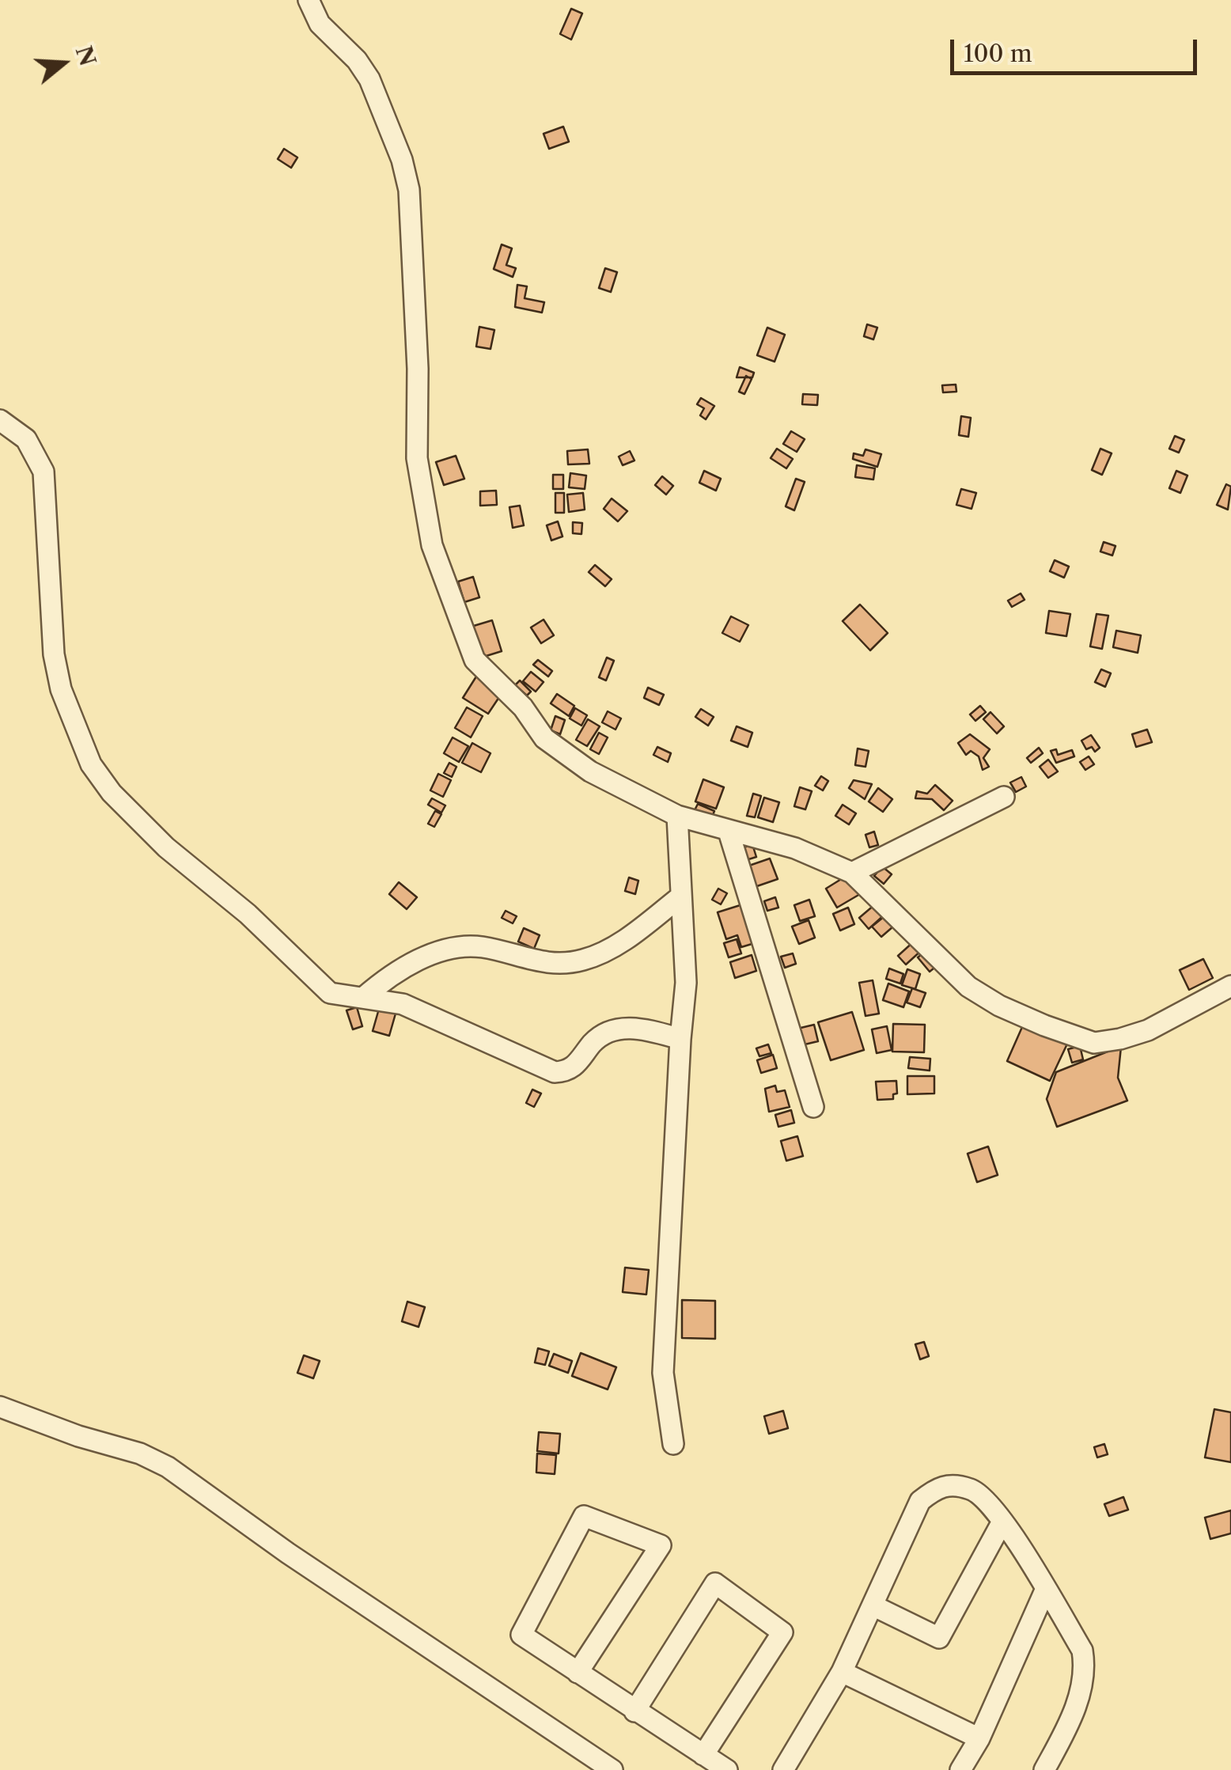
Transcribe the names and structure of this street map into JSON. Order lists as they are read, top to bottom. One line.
{"scale_bar":"100 m","north":"right"}
